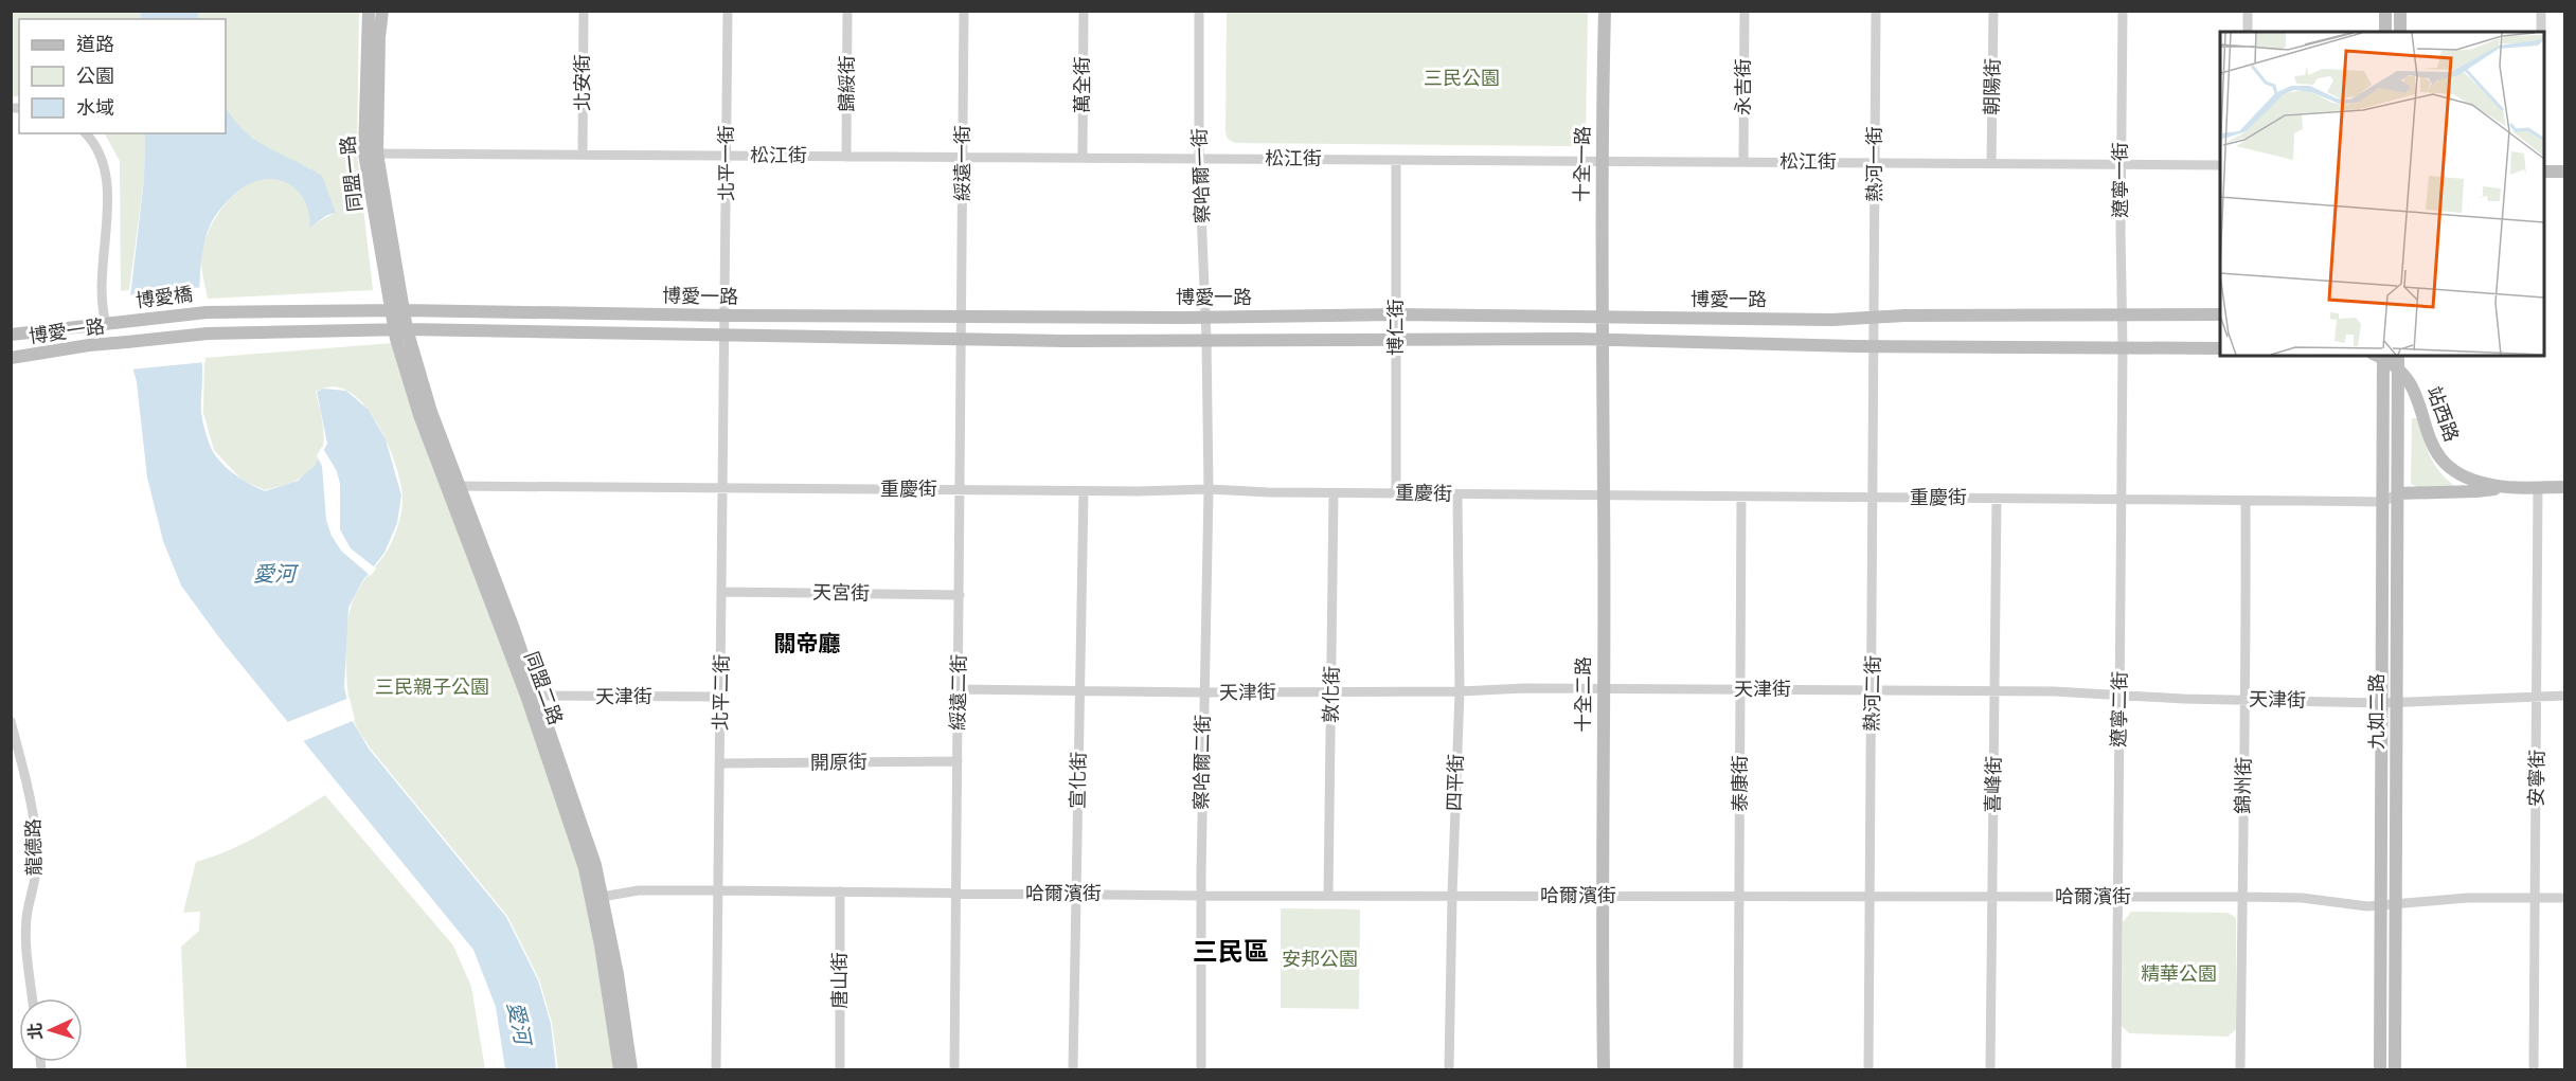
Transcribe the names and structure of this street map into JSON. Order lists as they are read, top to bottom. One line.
{"streets":{"main road":["十全一路","同盟一路","博愛一路","博愛橋","站西路","同盟二路","十全二路","九如二路"],"street":["北安街","歸綏街","萬全街","永吉街","朝陽街","松江街","北平一街","綏遠一街","熱河一街","察哈爾一街","遼寧一街","博仁街","重慶街","天宮街","天津街","北平二街","綏遠二街","熱河二街","敦化街","遼寧二街","開原街","察哈爾二街","安寧街","宣化街","四平街","泰康街","喜峰街","錦州街","龍德路","哈爾濱街","唐山街"]},"crossings":[["北安街","松江街"],["歸綏街","松江街"],["萬全街","松江街"],["永吉街","松江街"],["朝陽街","松江街"],["松江街","北平一街"],["松江街","綏遠一街"],["松江街","十全一路"],["松江街","熱河一街"],["松江街","同盟一路"],["松江街","察哈爾一街"],["松江街","遼寧一街"],["松江街","博仁街"],["北平一街","博愛一路"],["北平一街","北平二街"],["綏遠一街","博愛一路"],["綏遠一街","綏遠二街"],["十全一路","博愛一路"],["十全一路","十全二路"],["熱河一街","博愛一路"],["熱河一街","熱河二街"],["同盟一路","博愛一路"],["同盟一路","同盟二路"],["察哈爾一街","博愛一路"],["察哈爾一街","察哈爾二街"],["遼寧一街","博愛一路"],["遼寧一街","遼寧二街"],["博愛一路","博愛橋"],["博愛一路","博仁街"],["博愛一路","同盟二路"],["博愛一路","北平二街"],["博愛一路","綏遠二街"],["博愛一路","熱河二街"],["博愛一路","十全二路"],["博愛一路","遼寧二街"],["博愛一路","察哈爾二街"],["博仁街","重慶街"],["站西路","九如二路"],["站西路","安寧街"],["重慶街","同盟二路"],["重慶街","北平二街"],["重慶街","綏遠二街"],["重慶街","熱河二街"],["重慶街","敦化街"],["重慶街","十全二路"],["重慶街","遼寧二街"],["重慶街","九如二路"],["重慶街","察哈爾二街"],["重慶街","宣化街"],["重慶街","四平街"],["重慶街","泰康街"],["重慶街","喜峰街"],["重慶街","錦州街"],["天宮街","北平二街"],["天宮街","綏遠二街"],["同盟二路","天津街"],["同盟二路","哈爾濱街"],["天津街","北平二街"],["天津街","綏遠二街"],["天津街","熱河二街"],["天津街","敦化街"],["天津街","十全二路"],["天津街","遼寧二街"],["天津街","九如二路"],["天津街","察哈爾二街"],["天津街","安寧街"],["天津街","宣化街"],["天津街","四平街"],["天津街","泰康街"],["天津街","喜峰街"],["天津街","錦州街"],["北平二街","開原街"],["北平二街","哈爾濱街"],["綏遠二街","開原街"],["綏遠二街","哈爾濱街"],["熱河二街","哈爾濱街"],["敦化街","哈爾濱街"],["十全二路","哈爾濱街"],["遼寧二街","哈爾濱街"],["九如二路","哈爾濱街"],["察哈爾二街","哈爾濱街"],["安寧街","哈爾濱街"],["宣化街","哈爾濱街"],["四平街","哈爾濱街"],["泰康街","哈爾濱街"],["喜峰街","哈爾濱街"],["錦州街","哈爾濱街"],["哈爾濱街","唐山街"]],"districts":["關帝廳","三民區"],"water":["愛河"],"parks":["三民公園","三民親子公園","安邦公園","精華公園"],"legend":["道路","公園","水域"],"north":"left"}
